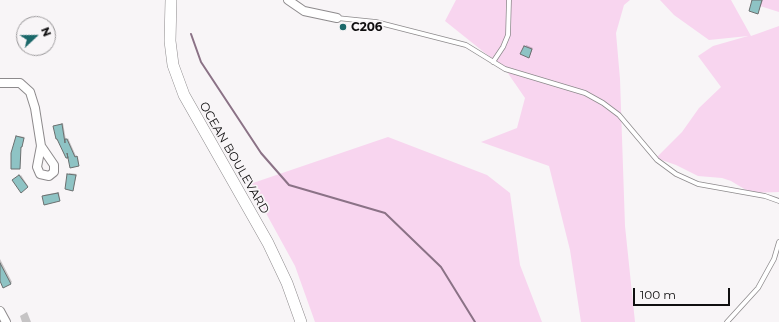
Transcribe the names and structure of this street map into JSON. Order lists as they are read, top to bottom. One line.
{"streets":{"street":["OCEAN BOULEVARD"]},"places":["C206"],"scale_bar":"100 m","north":"right"}
